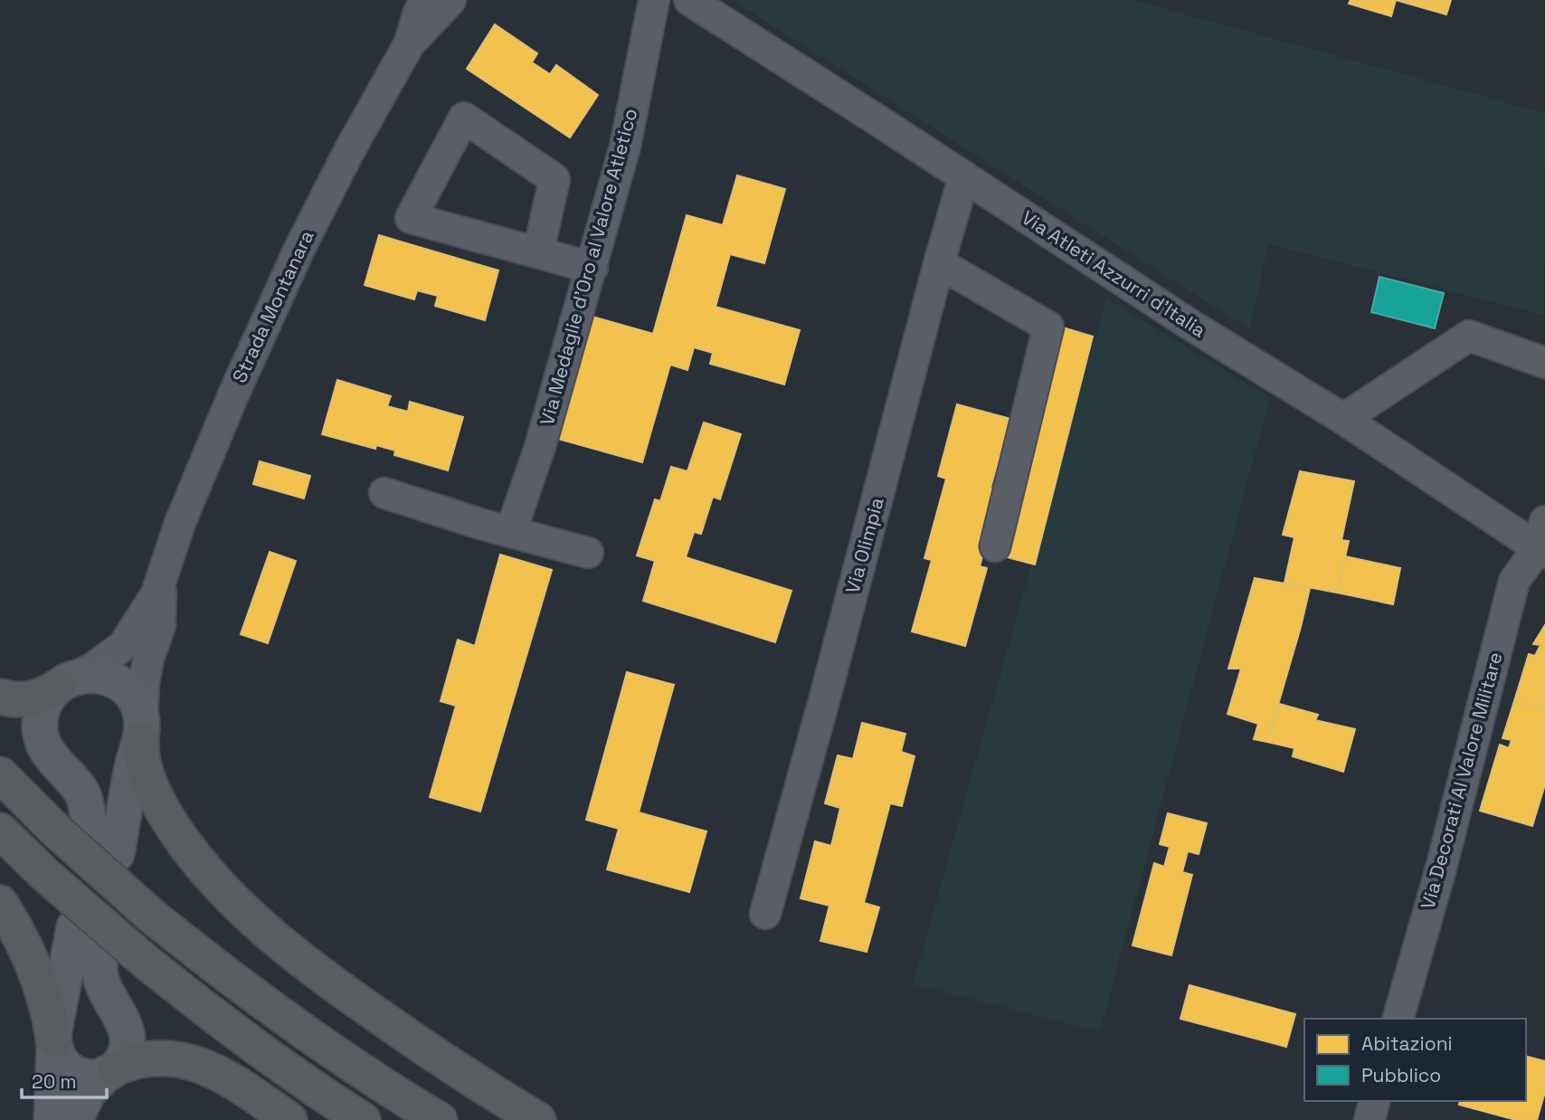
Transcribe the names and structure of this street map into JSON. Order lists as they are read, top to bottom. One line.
{"streets":{"main road":["Strada Montanara"],"street":["Via Medaglie d'Oro al Valore Atletico","Via Atleti Azzurri d'Italia","Via Olimpia","Via Decorati Al Valore Militare"]},"crossings":[["Via Atleti Azzurri d'Italia","Via Olimpia"],["Via Atleti Azzurri d'Italia","Via Decorati Al Valore Militare"]],"legend":["Abitazioni","Pubblico"],"scale_bar":"20 m"}
